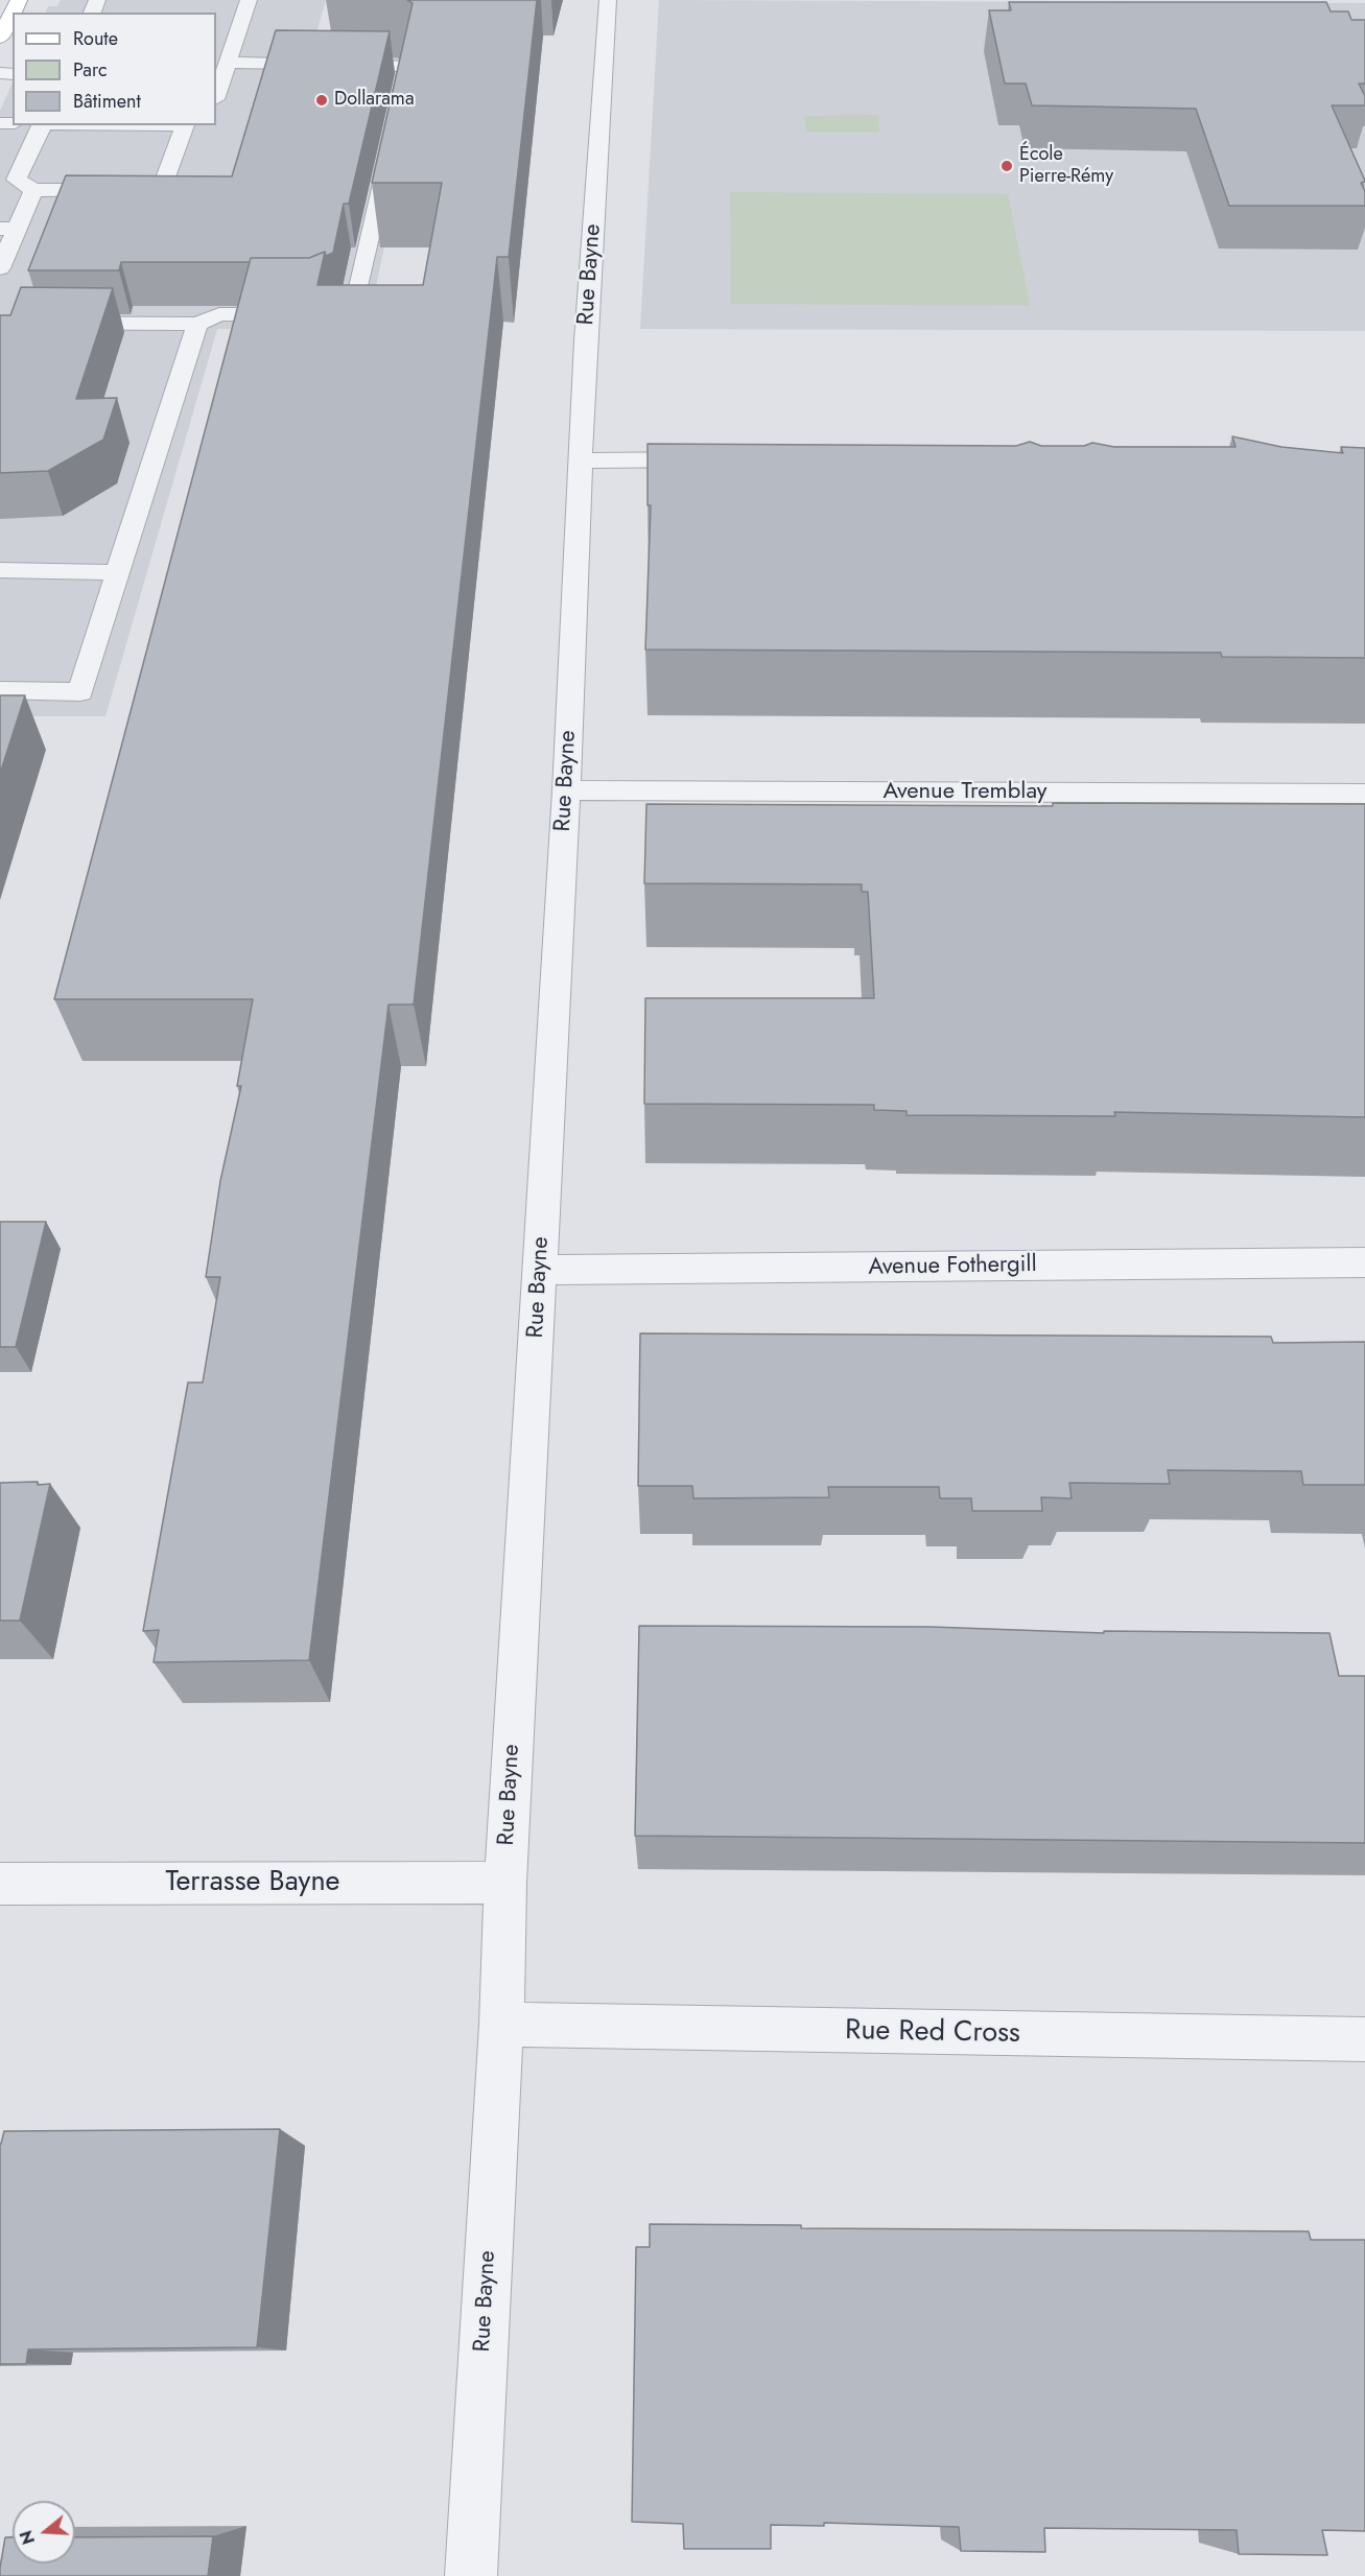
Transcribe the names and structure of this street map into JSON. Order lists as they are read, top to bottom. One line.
{"streets":{"street":["Rue Bayne","Avenue Tremblay","Avenue Fothergill","Terrasse Bayne","Rue Red Cross"]},"crossings":[["Rue Bayne","Avenue Tremblay"],["Rue Bayne","Avenue Fothergill"],["Rue Bayne","Terrasse Bayne"],["Rue Bayne","Rue Red Cross"]],"places":["Dollarama","École Pierre-Rémy"],"legend":["Route","Parc","Bâtiment"],"north":"left"}
